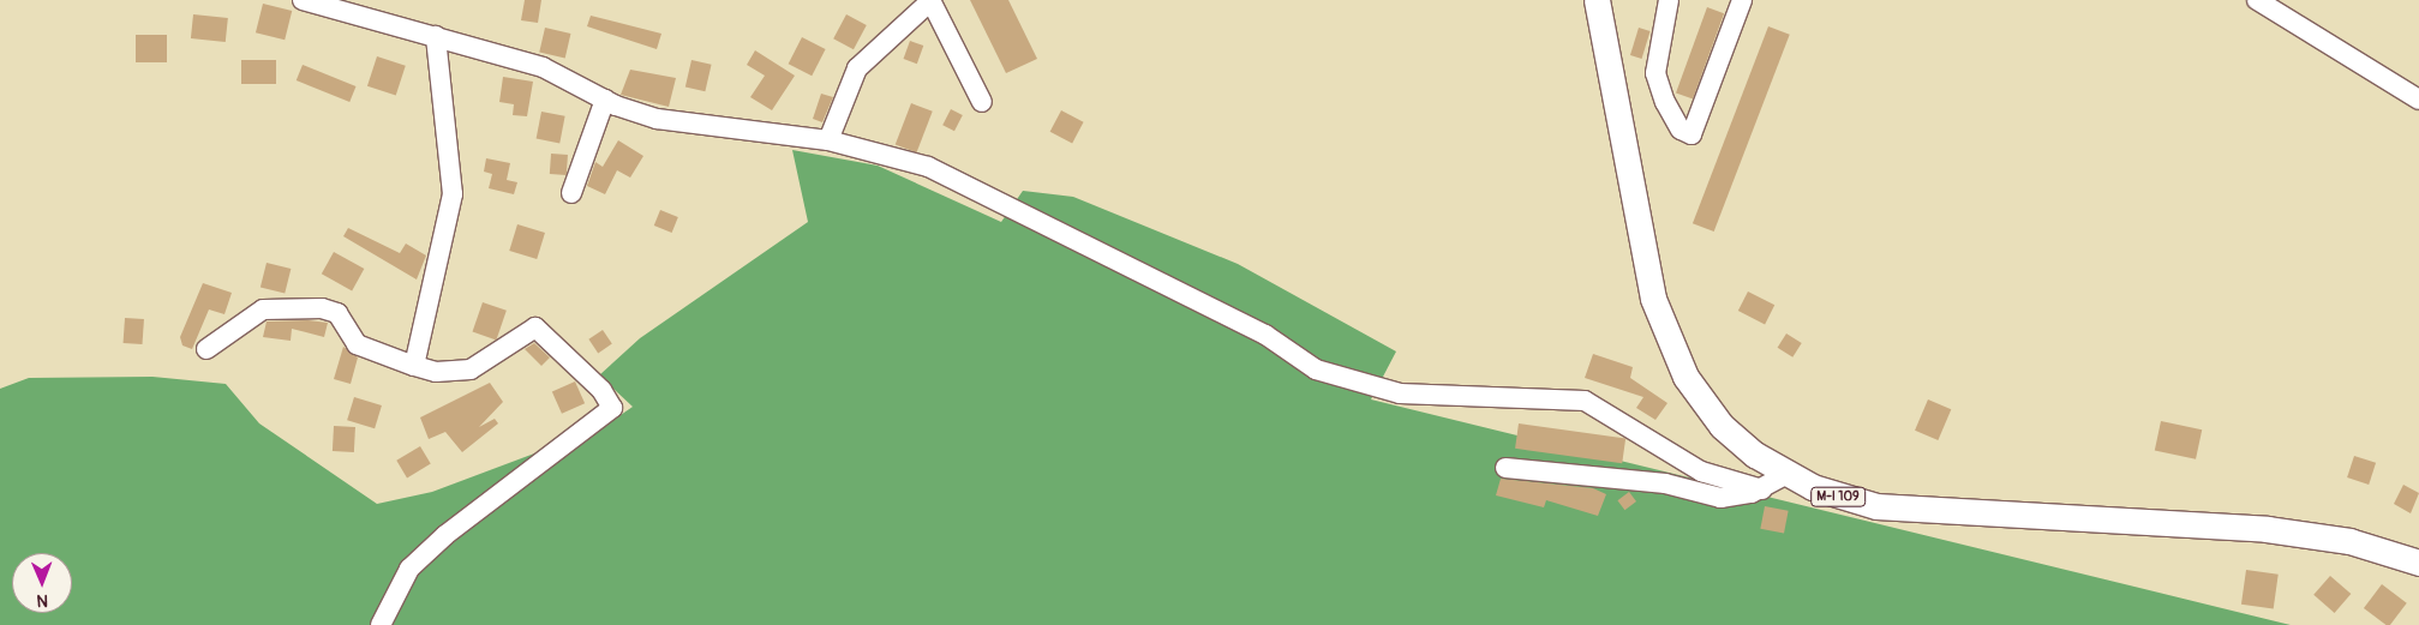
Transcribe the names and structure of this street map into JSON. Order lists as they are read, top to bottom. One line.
{"streets":{"main road":["M-I 109"]},"north":"bottom"}
